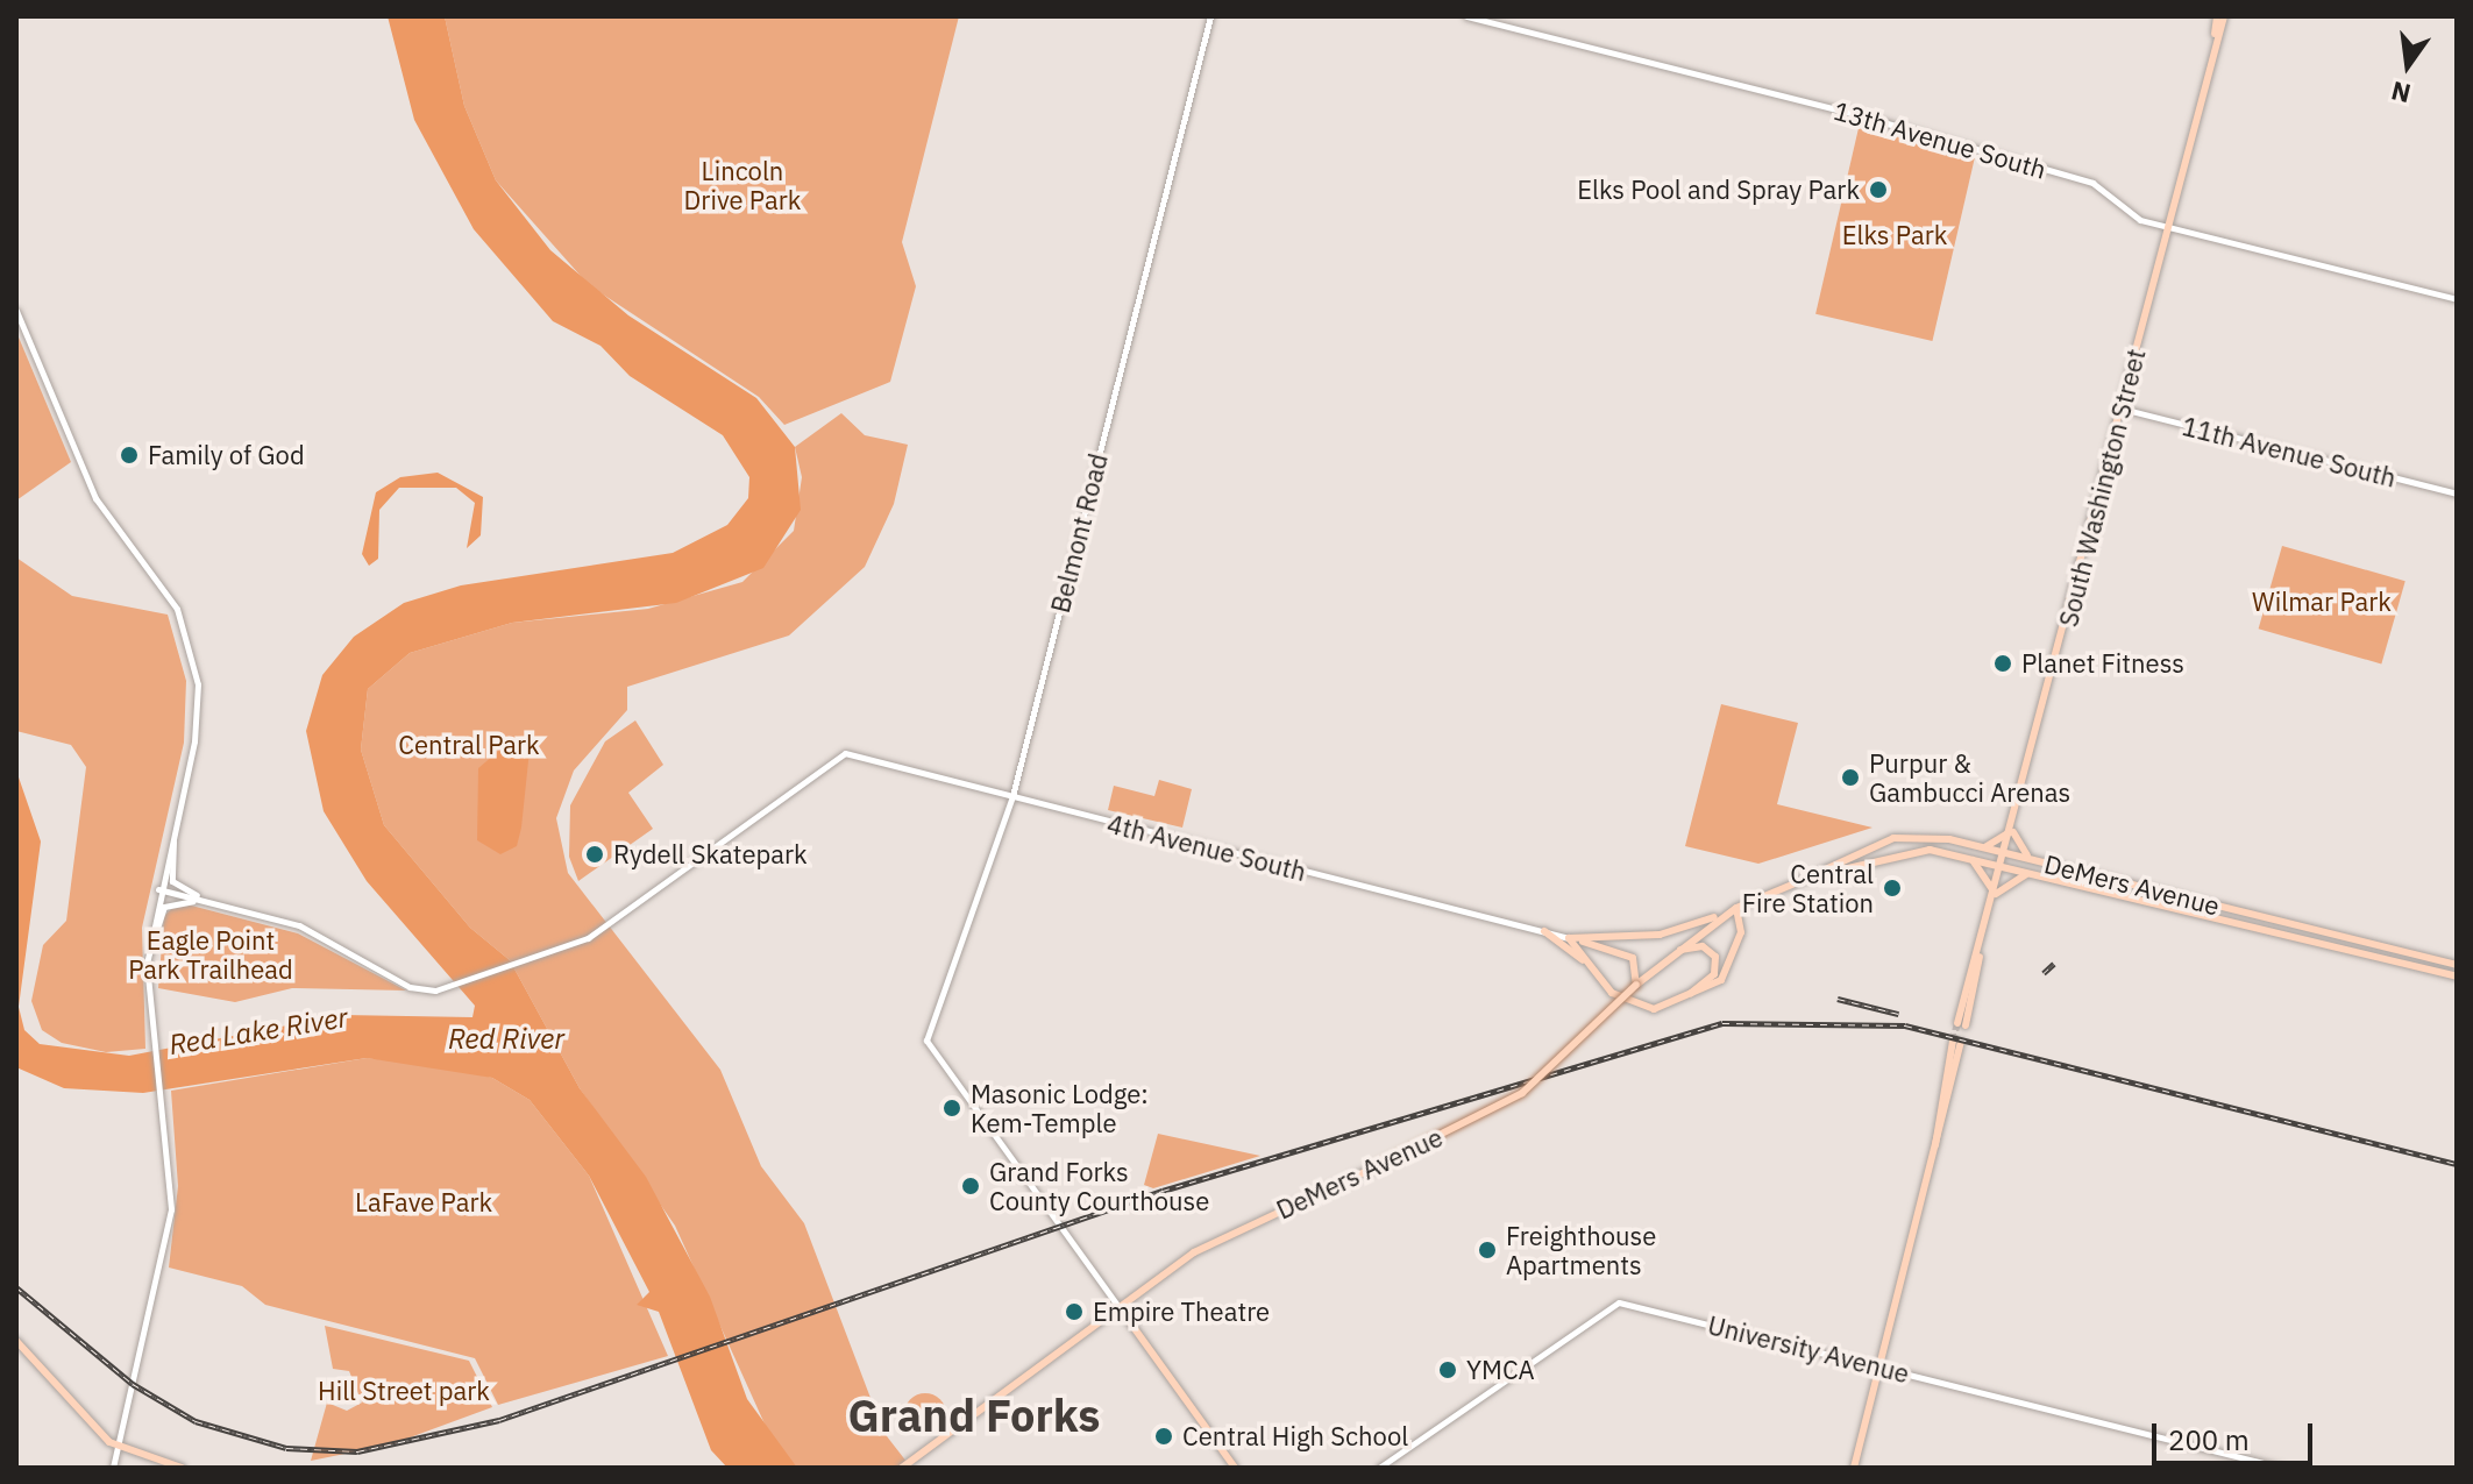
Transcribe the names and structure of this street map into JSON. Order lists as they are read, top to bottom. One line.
{"streets":{"main road":["South Washington Street","DeMers Avenue"],"street":["13th Avenue South","11th Avenue South","Belmont Road","4th Avenue South","University Avenue"]},"crossings":[["13th Avenue South","South Washington Street"],["11th Avenue South","South Washington Street"],["South Washington Street","DeMers Avenue"],["Belmont Road","4th Avenue South"],["Belmont Road","DeMers Avenue"]],"districts":["Grand Forks"],"water":["Red Lake River","Red River"],"parks":["Lincoln Drive Park","Elks Park","Wilmar Park","Central Park","Eagle Point Park Trailhead","LaFave Park","Hill Street park"],"places":["Elks Pool and Spray Park","Family of God","Planet Fitness","Purpur & Gambucci Arenas","Rydell Skatepark","Central Fire Station","Masonic Lodge: Kem-Temple","Grand Forks County Courthouse","Freighthouse Apartments","Empire Theatre","YMCA","Central High School"],"scale_bar":"200 m","north":"bottom"}
